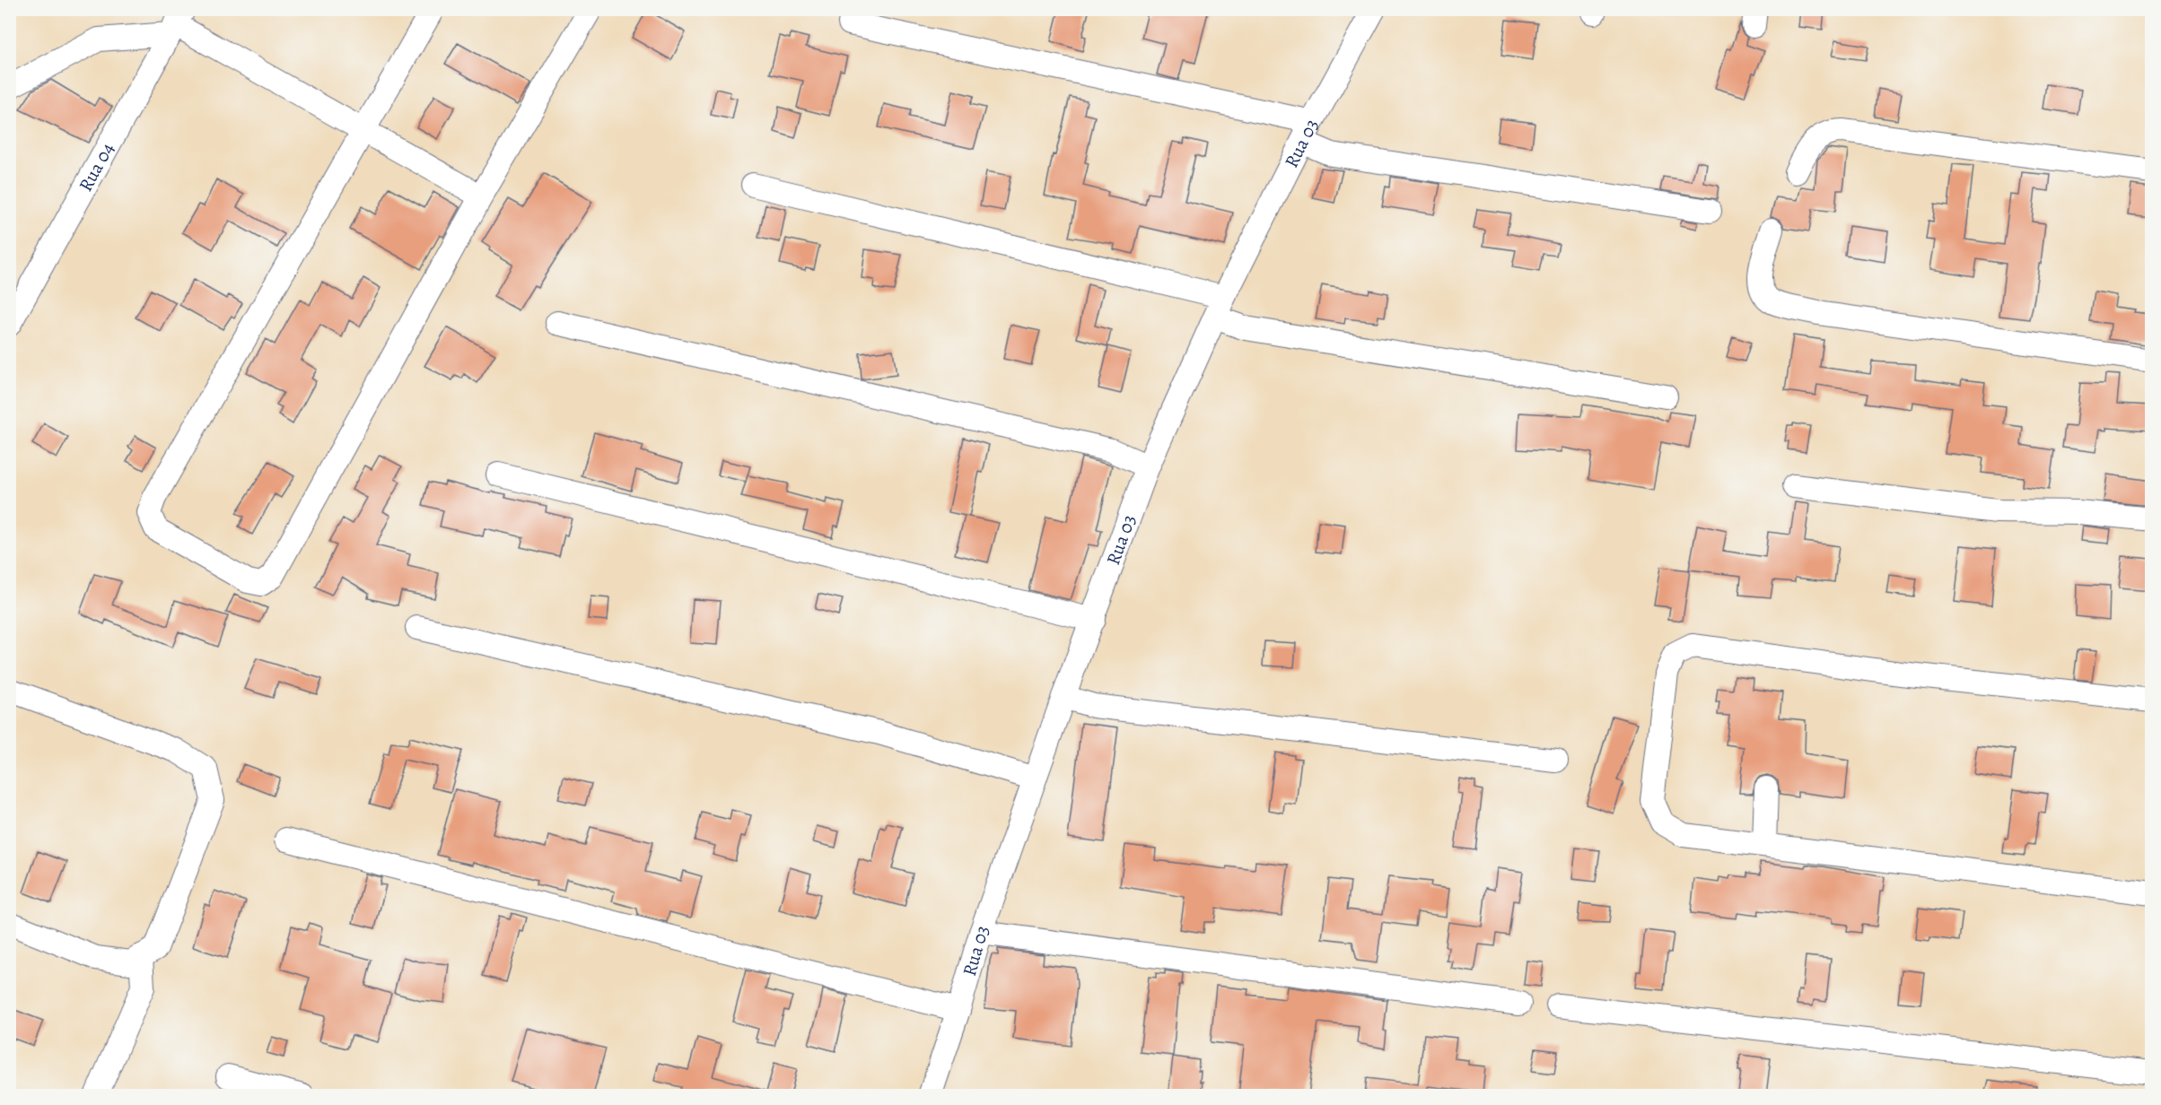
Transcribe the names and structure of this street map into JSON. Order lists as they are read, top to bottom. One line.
{"streets":{"street":["Rua 03","Rua 04"]}}
